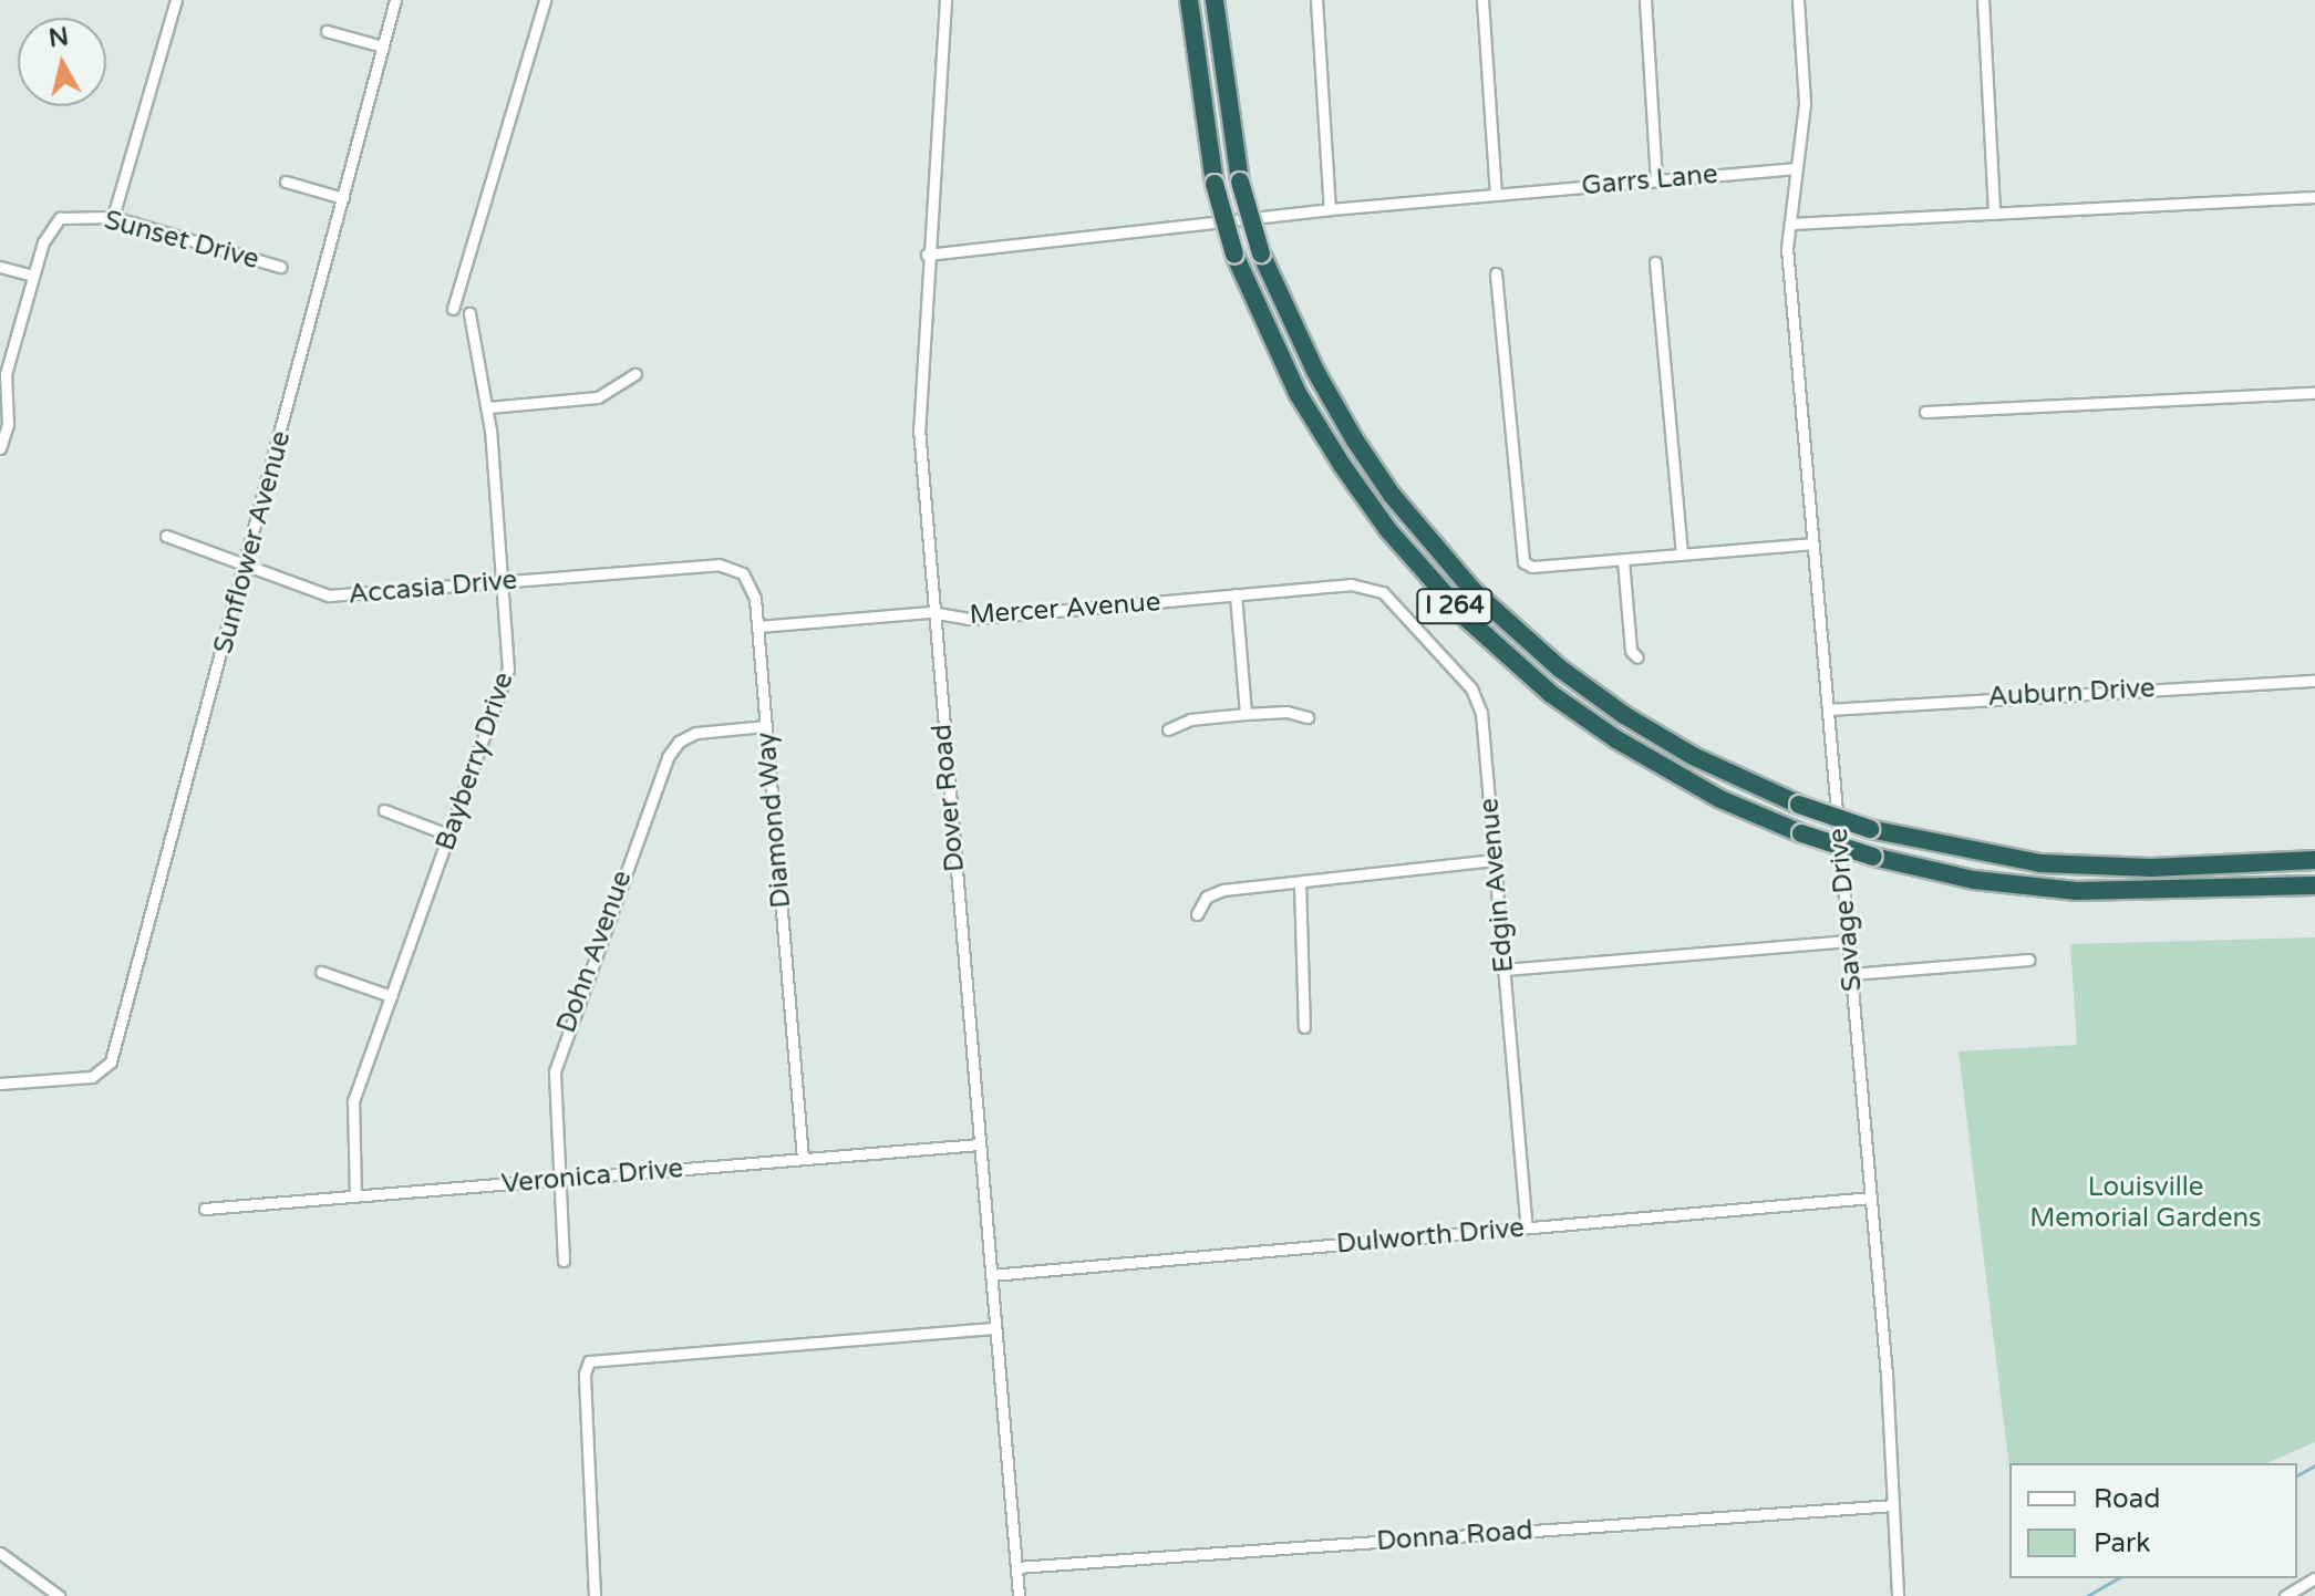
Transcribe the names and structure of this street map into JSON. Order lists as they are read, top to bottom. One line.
{"streets":{"highway":["I 264"],"street":["Garrs Lane","Sunset Drive","Sunflower Avenue","Accasia Drive","Mercer Avenue","Auburn Drive","Bayberry Drive","Dover Road","Diamond Way","Edgin Avenue","Savage Drive","Dohn Avenue","Veronica Drive","Dulworth Drive","Donna Road"]},"crossings":[["Garrs Lane","Dover Road"],["Sunflower Avenue","Accasia Drive"],["Accasia Drive","Bayberry Drive"],["Accasia Drive","Diamond Way"],["Mercer Avenue","Dover Road"],["Mercer Avenue","Diamond Way"],["Mercer Avenue","Edgin Avenue"],["Auburn Drive","Savage Drive"],["Bayberry Drive","Veronica Drive"],["Dover Road","Veronica Drive"],["Dover Road","Dulworth Drive"],["Dover Road","Donna Road"],["Diamond Way","Dohn Avenue"],["Diamond Way","Veronica Drive"],["Edgin Avenue","Dulworth Drive"],["Savage Drive","Dulworth Drive"],["Savage Drive","Donna Road"],["Dohn Avenue","Veronica Drive"]],"parks":["Louisville Memorial Gardens"],"legend":["Road","Park"],"north":"top"}
